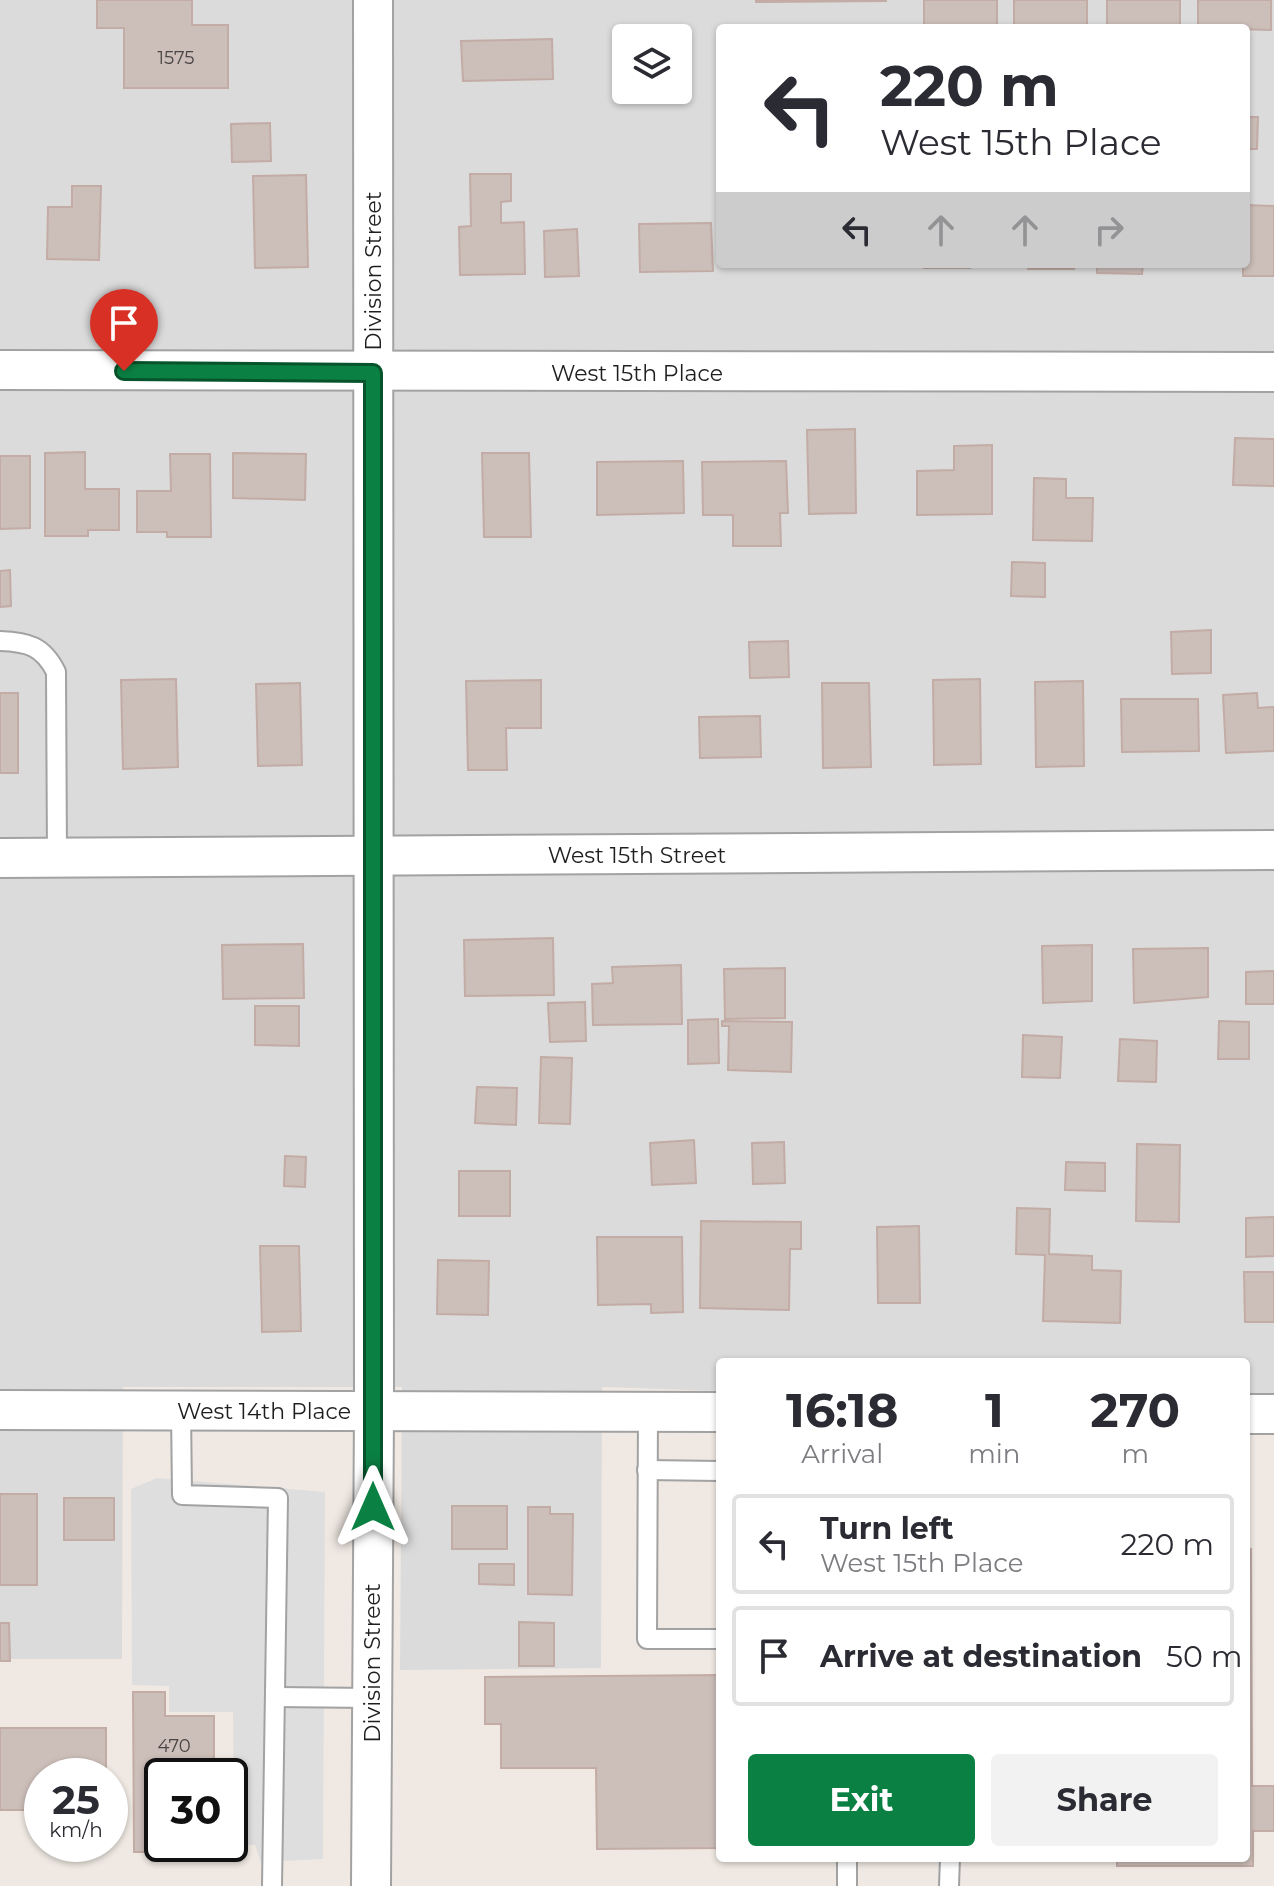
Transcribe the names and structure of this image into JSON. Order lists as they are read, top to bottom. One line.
{"streets":{"street":["Division Street","West 15th Place","West 15th Street","West 14th Place"]},"crossings":[["Division Street","West 15th Place"],["Division Street","West 15th Street"],["Division Street","West 14th Place"]],"house_numbers":["1575","470"],"page":{"turn":["220 m","West 15th Place"],"eta":["16:18","Arrival","1","min","270","m"],"list":[{"name":"Turn left","note":"West 15th Place","value":"220 m"},{"name":"Arrive at destination","value":"50 m"}],"buttons":["Exit","Share"],"speed":"25 km/h","limit":"30"}}
